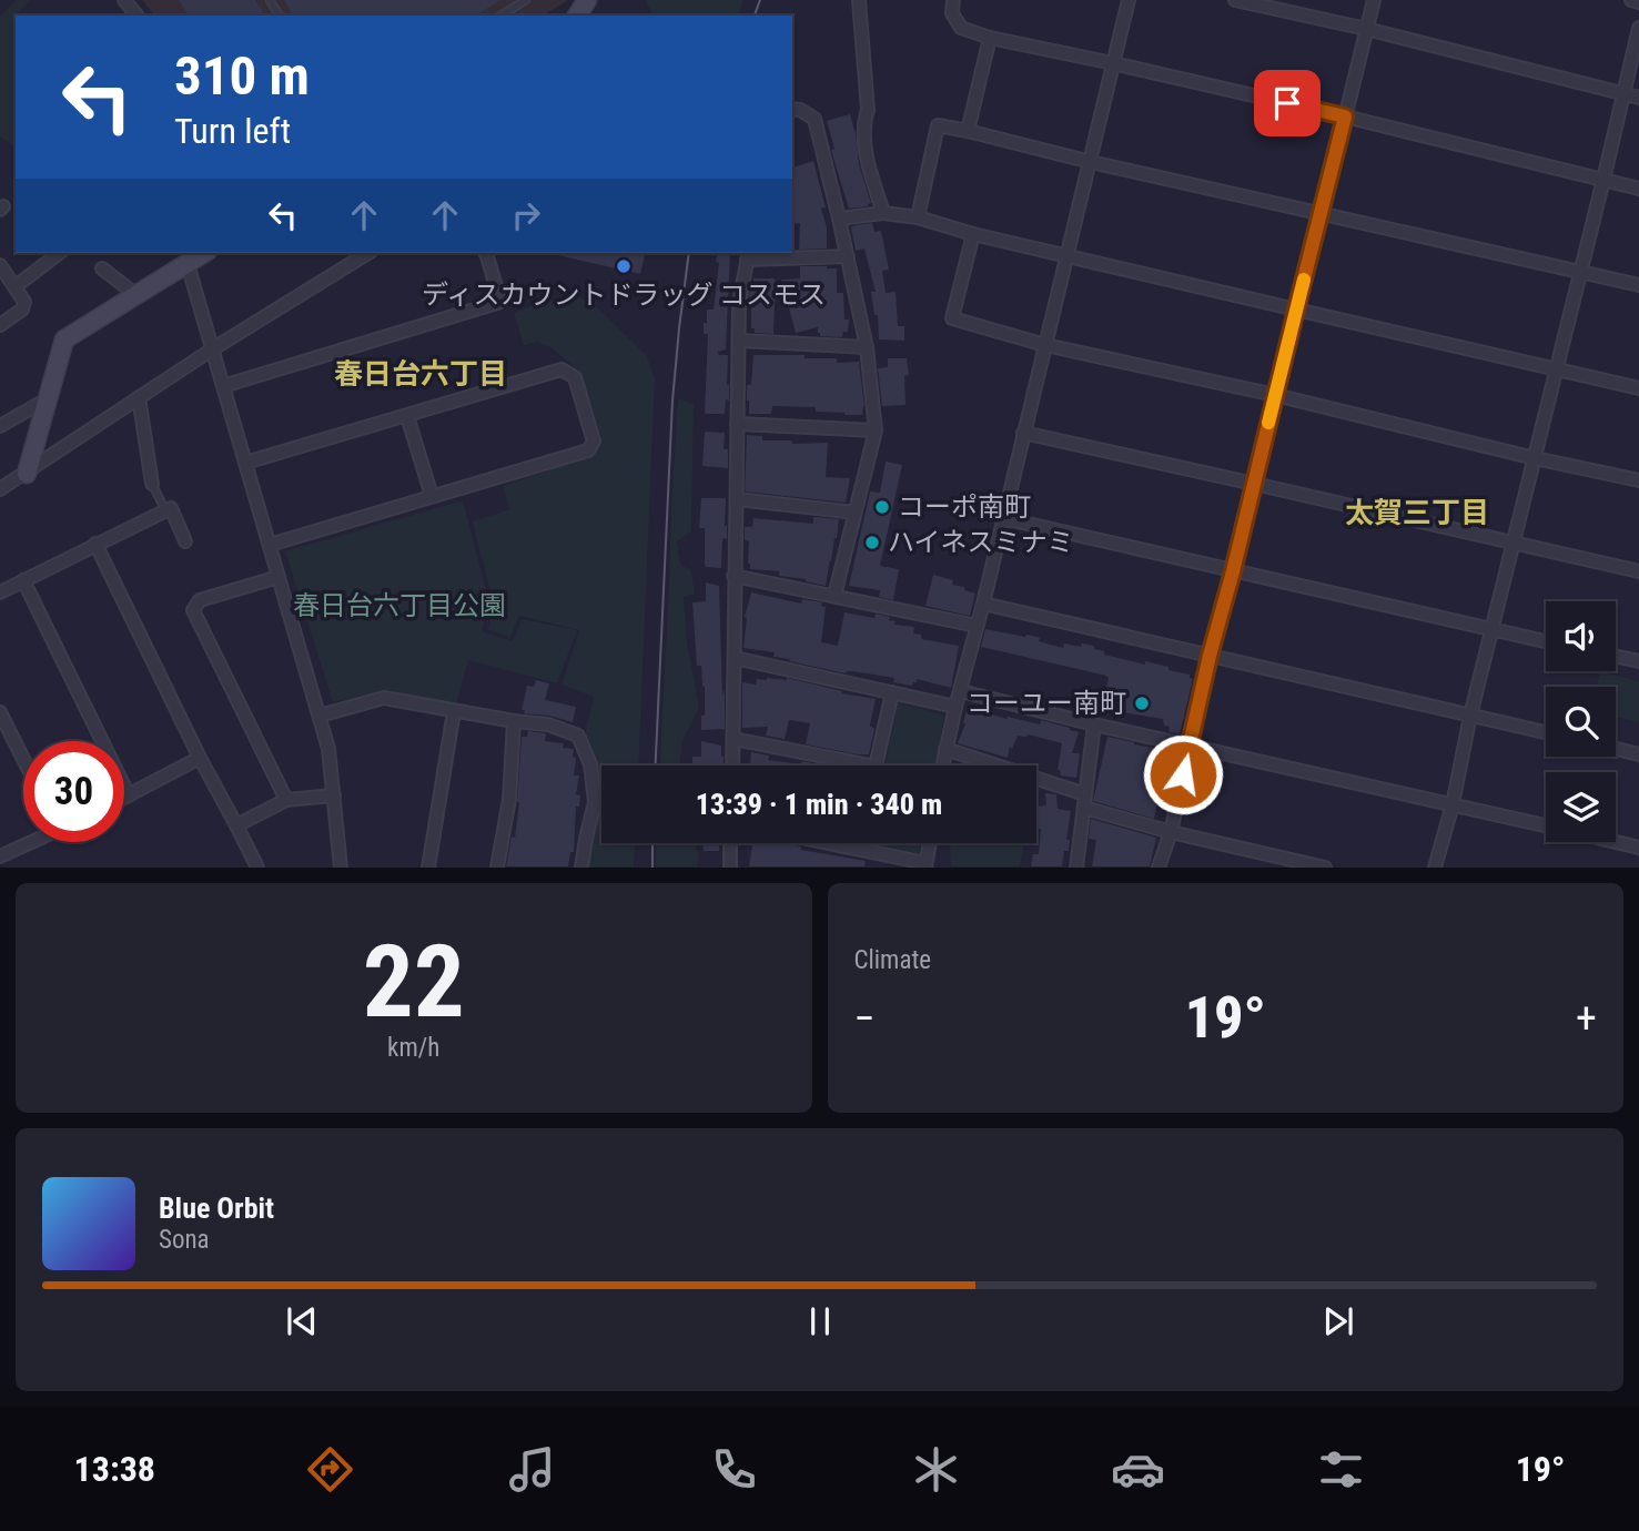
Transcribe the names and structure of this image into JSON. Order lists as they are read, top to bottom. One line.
{"districts":["春日台六丁目","太賀三丁目"],"parks":["春日台六丁目公園"],"places":["ディスカウントドラッグ コスモス","コーポ南町","ハイネスミナミ","コーユー南町"],"page":{"turn":["310 m","Turn left"],"limit":"30","trip":"13:39 · 1 min · 340 m","tile":[["22","km/h"],"Climate"],"heat":["−","19°","+"],"song":["Blue Orbit","Sona"],"tabs":["13:38","19°"]}}
